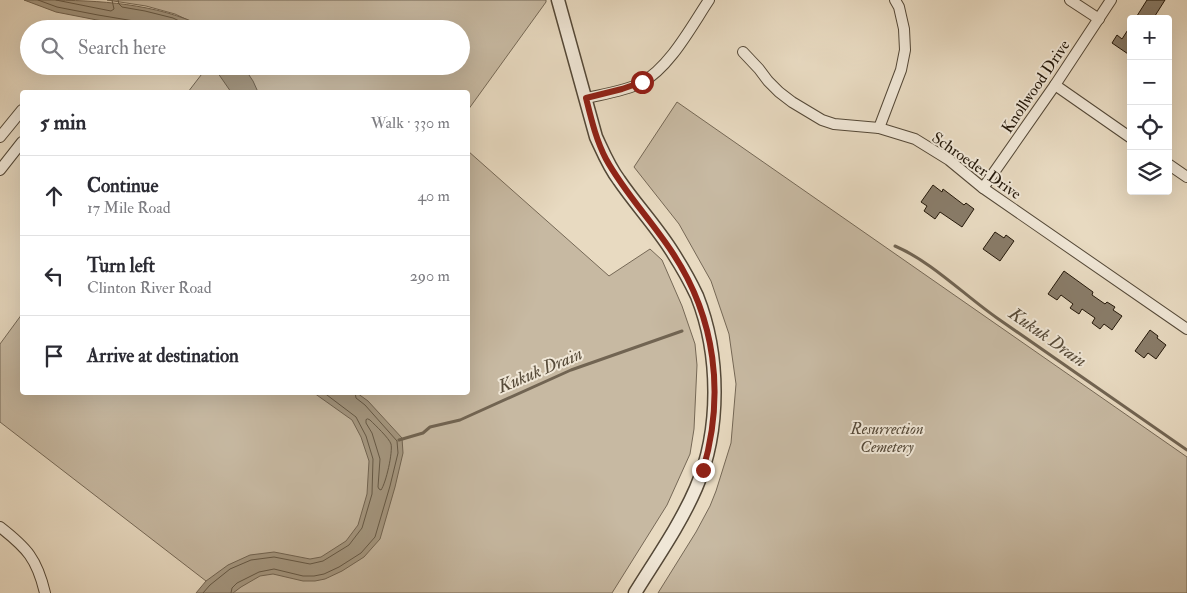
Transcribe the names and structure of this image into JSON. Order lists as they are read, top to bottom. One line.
{"streets":{"street":["Knollwood Drive","Schroeder Drive"]},"crossings":[["Knollwood Drive","Schroeder Drive"]],"water":["Kukuk Drain"],"parks":["Resurrection Cemetery"],"page":{"map_buttons":["+","−"],"search":"Search here","heading":["5 min","Walk · 330 m"],"list":[["Continue","17 Mile Road","40 m"],["Turn left","Clinton River Road","290 m"],"Arrive at destination"]}}
